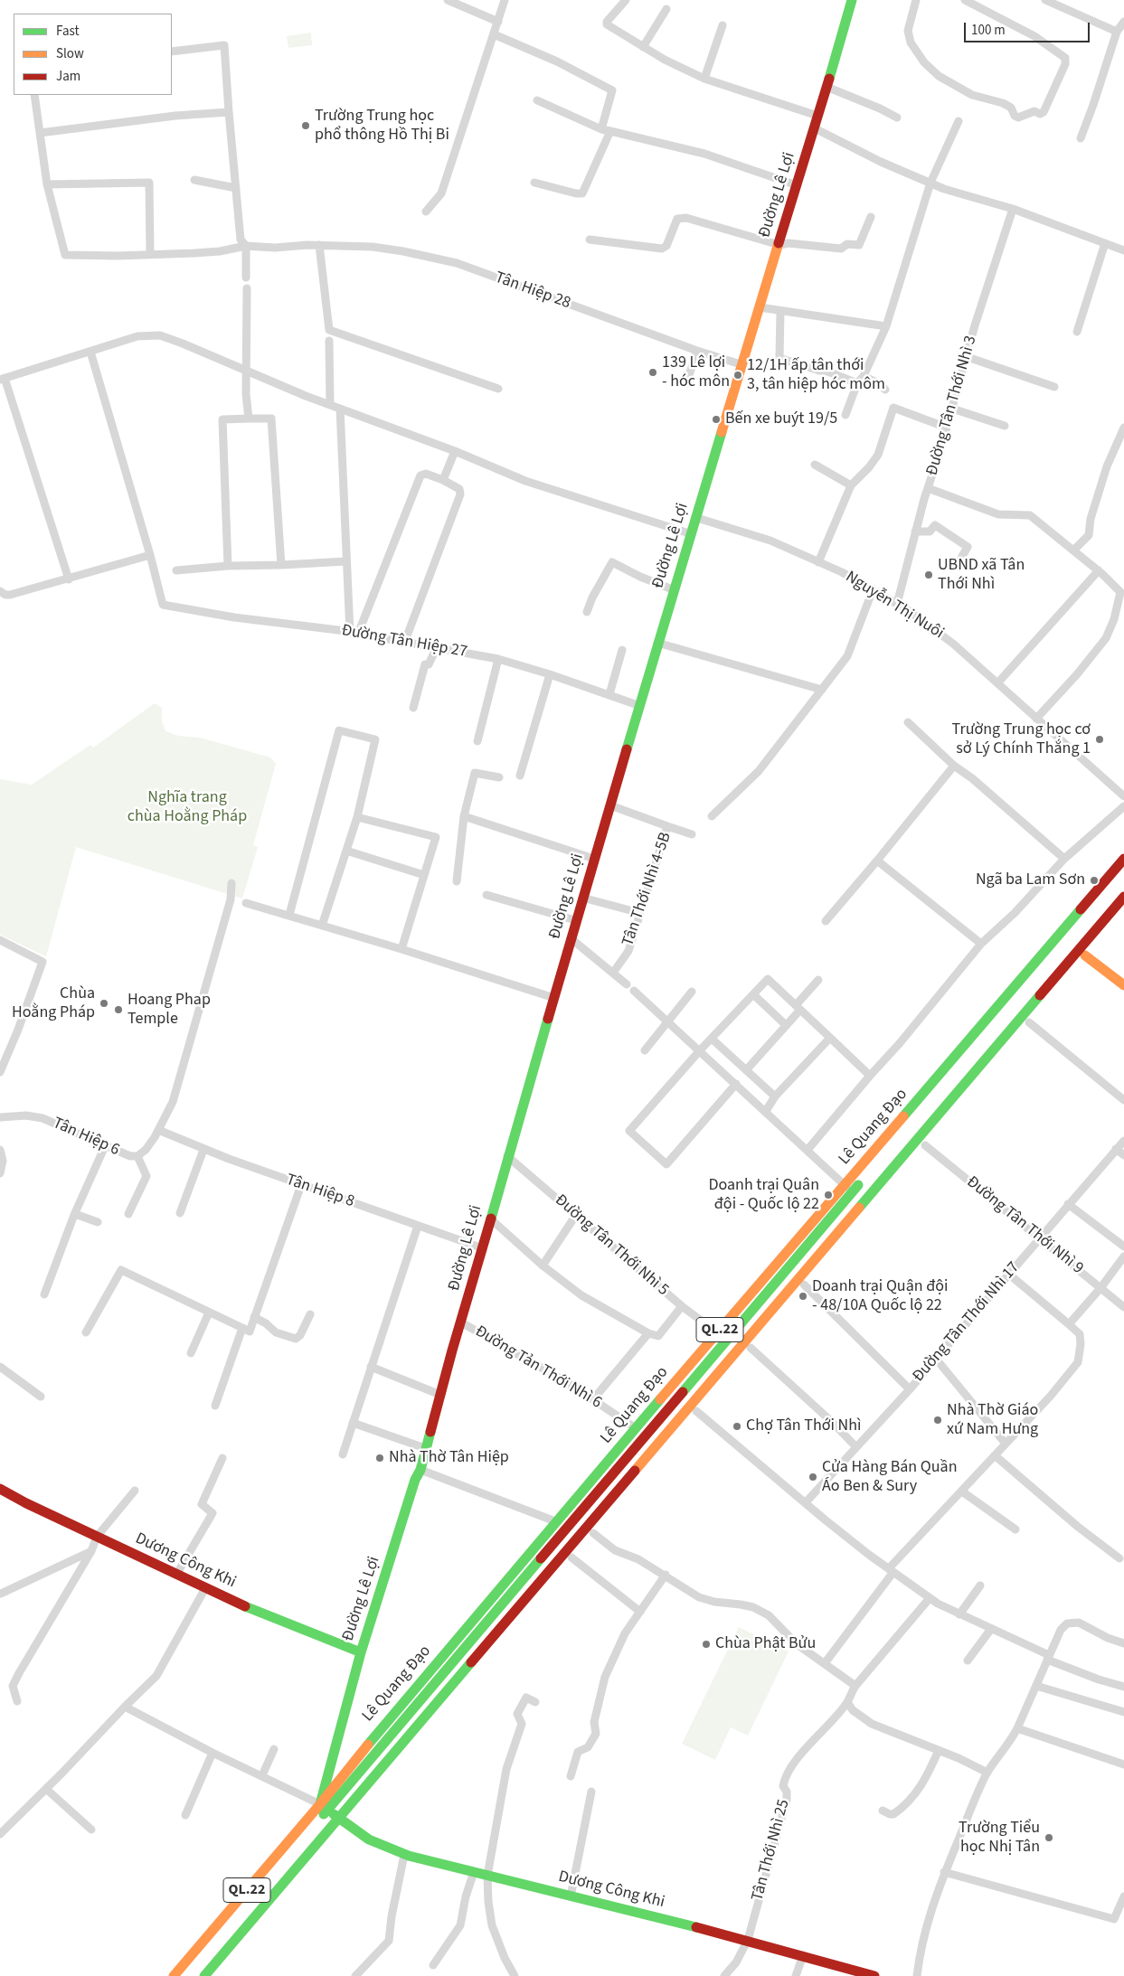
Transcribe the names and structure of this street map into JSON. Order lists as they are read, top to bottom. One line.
{"streets":{"main road":["Đường Lê Lợi","Lê Quang Đạo","QL.22","Dương Công Khi"],"street":["Tân Hiệp 28","Đường Tân Thới Nhì 3","Nguyễn Thị Nuôi","Đường Tân Hiệp 27","Tân Thới Nhì 4-5B","Tân Hiệp 6","Tân Hiệp 8","Đường Tân Thới Nhì 9","Đường Tân Thới Nhì 5","Đường Tân Thới Nhì 17","Đường Tản Thới Nhì 6","Tân Thới Nhì 25"]},"crossings":[["Đường Lê Lợi","Tân Hiệp 28"],["Đường Lê Lợi","Nguyễn Thị Nuôi"],["Đường Lê Lợi","Đường Tân Hiệp 27"],["Đường Lê Lợi","Lê Quang Đạo"],["Đường Lê Lợi","Tân Hiệp 8"],["Đường Lê Lợi","Đường Tân Thới Nhì 5"],["Đường Lê Lợi","Đường Tản Thới Nhì 6"],["Đường Lê Lợi","Dương Công Khi"],["Đường Tân Thới Nhì 3","Nguyễn Thị Nuôi"],["Lê Quang Đạo","Đường Tân Thới Nhì 5"],["Lê Quang Đạo","Đường Tản Thới Nhì 6"],["Lê Quang Đạo","Dương Công Khi"],["Tân Hiệp 6","Tân Hiệp 8"],["Đường Tân Thới Nhì 9","Đường Tân Thới Nhì 17"],["Đường Tân Thới Nhì 9","QL.22"],["QL.22","Dương Công Khi"],["Dương Công Khi","Tân Thới Nhì 25"]],"parks":["Nghĩa trang chùa Hoằng Pháp"],"places":["Trường Trung học phổ thông Hồ Thị Bi","139 Lê lợi - hóc môn","12/1H ấp tân thới 3, tân hiệp hóc môm","Bến xe buýt 19/5","UBND xã Tân Thới Nhì","Trường Trung học cơ sở Lý Chính Thắng 1","Ngã ba Lam Sơn","Chùa Hoằng Pháp","Hoang Phap Temple","Doanh trại Quân đội - Quốc lộ 22","Doanh trại Quận đội - 48/10A Quốc lộ 22","Nhà Thờ Giáo xứ Nam Hưng","Chợ Tân Thới Nhì","Nhà Thờ Tân Hiệp","Cửa Hàng Bán Quần Áo Ben & Sury","Chùa Phật Bửu","Trường Tiểu học Nhị Tân"],"legend":["Fast","Slow","Jam"],"scale_bar":"100 m"}
